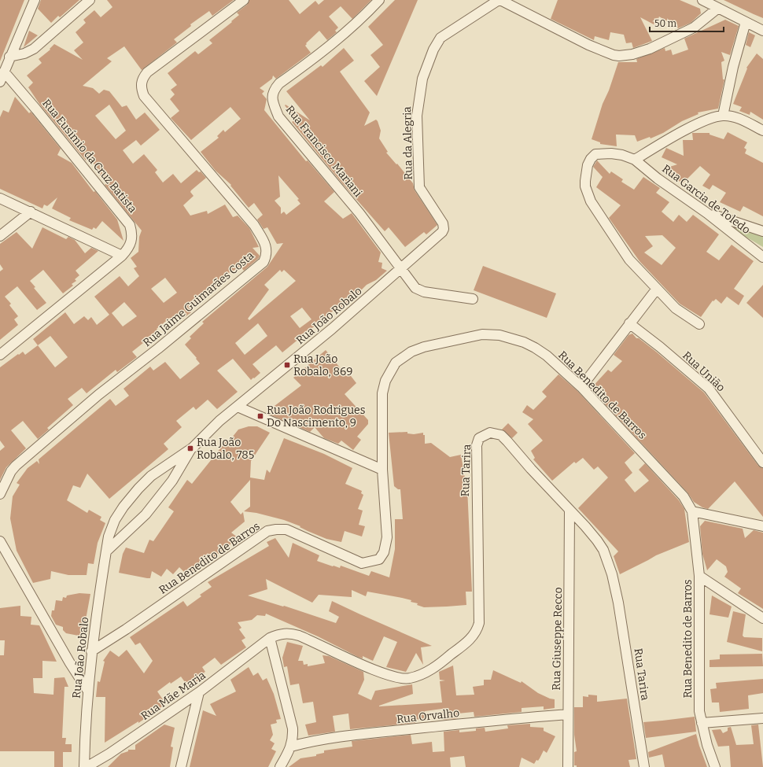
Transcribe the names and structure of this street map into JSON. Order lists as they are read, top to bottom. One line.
{"streets":{"street":["Rua da Alegria","Rua Francisco Mariani","Rua Eusímio da Cruz Batista","Rua Garcia de Toledo","Rua Jaime Guimarães Costa","Rua João Robalo","Rua União","Rua Benedito de Barros","Rua Tarira","Rua Giuseppe Recco","Rua Mãe Maria","Rua Orvalho"]},"crossings":[["Rua da Alegria","Rua João Robalo"],["Rua Francisco Mariani","Rua João Robalo"],["Rua João Robalo","Rua Benedito de Barros"],["Rua João Robalo","Rua Mãe Maria"],["Rua Tarira","Rua Giuseppe Recco"],["Rua Tarira","Rua Mãe Maria"],["Rua Giuseppe Recco","Rua Orvalho"]],"places":{"transit":["Rua João Robalo, 869","Rua João Rodrigues Do Nascimento, 9","Rua João Robalo, 785"]},"scale_bar":"50 m"}
